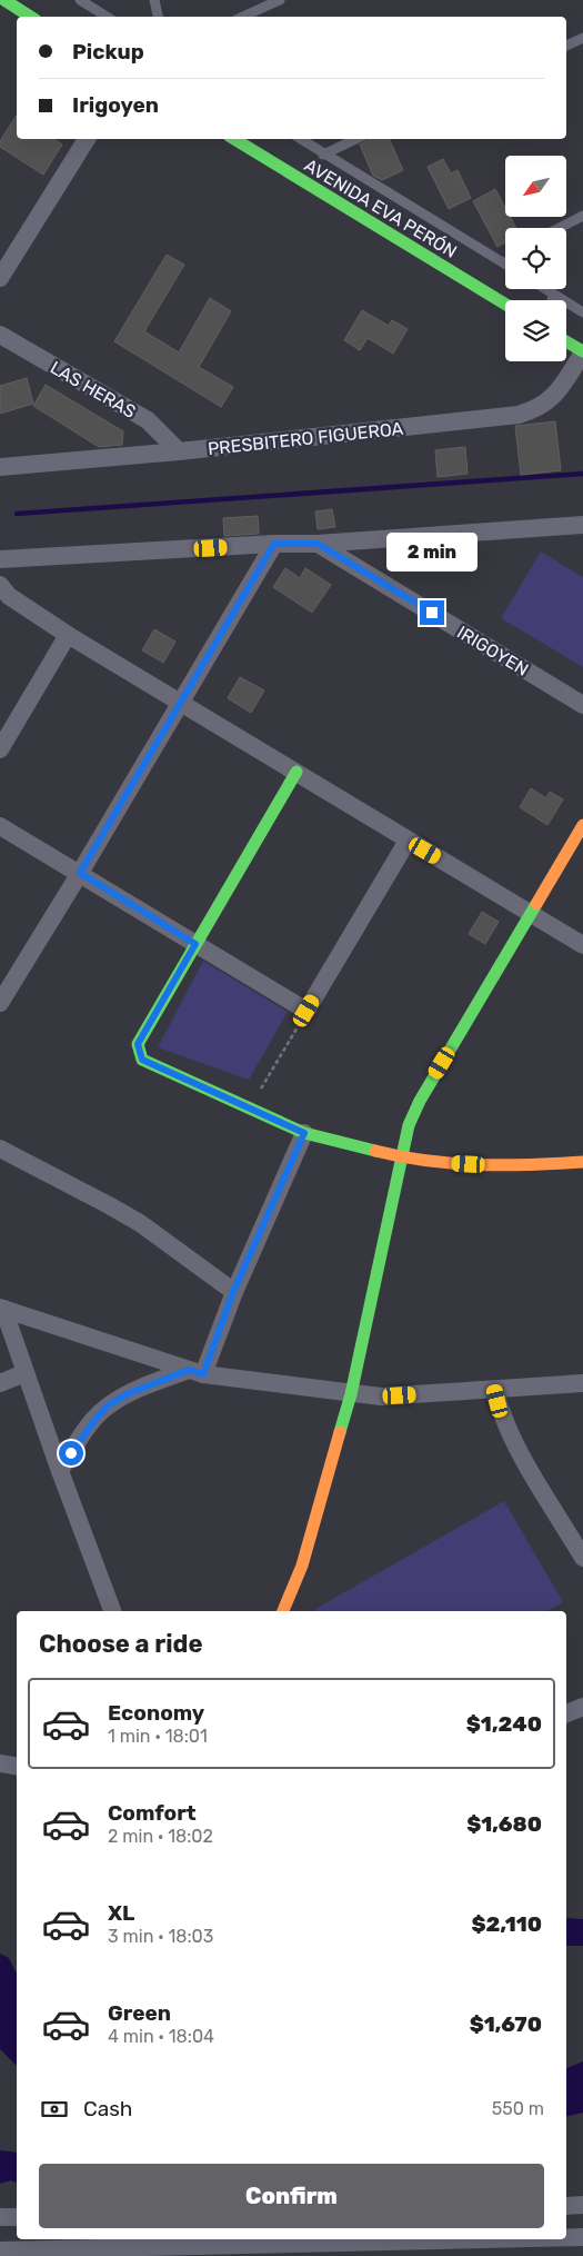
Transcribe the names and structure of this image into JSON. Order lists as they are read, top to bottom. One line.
{"streets":{"street":["AVENIDA EVA PERÓN","LAS HERAS","PRESBITERO FIGUEROA","IRIGOYEN"]},"crossings":[["LAS HERAS","PRESBITERO FIGUEROA"]],"north":"bottom left","page":{"banner":["Pickup","Irigoyen"],"bubble":"2 min","heading":"Choose a ride","list":[{"name":"Economy","note":"1 min · 18:01","value":"$1,240"},{"name":"Comfort","note":"2 min · 18:02","value":"$1,680"},{"name":"XL","note":"3 min · 18:03","value":"$2,110"},{"name":"Green","note":"4 min · 18:04","value":"$1,670"}],"pay":["Cash","550 m"],"buttons":"Confirm"}}
